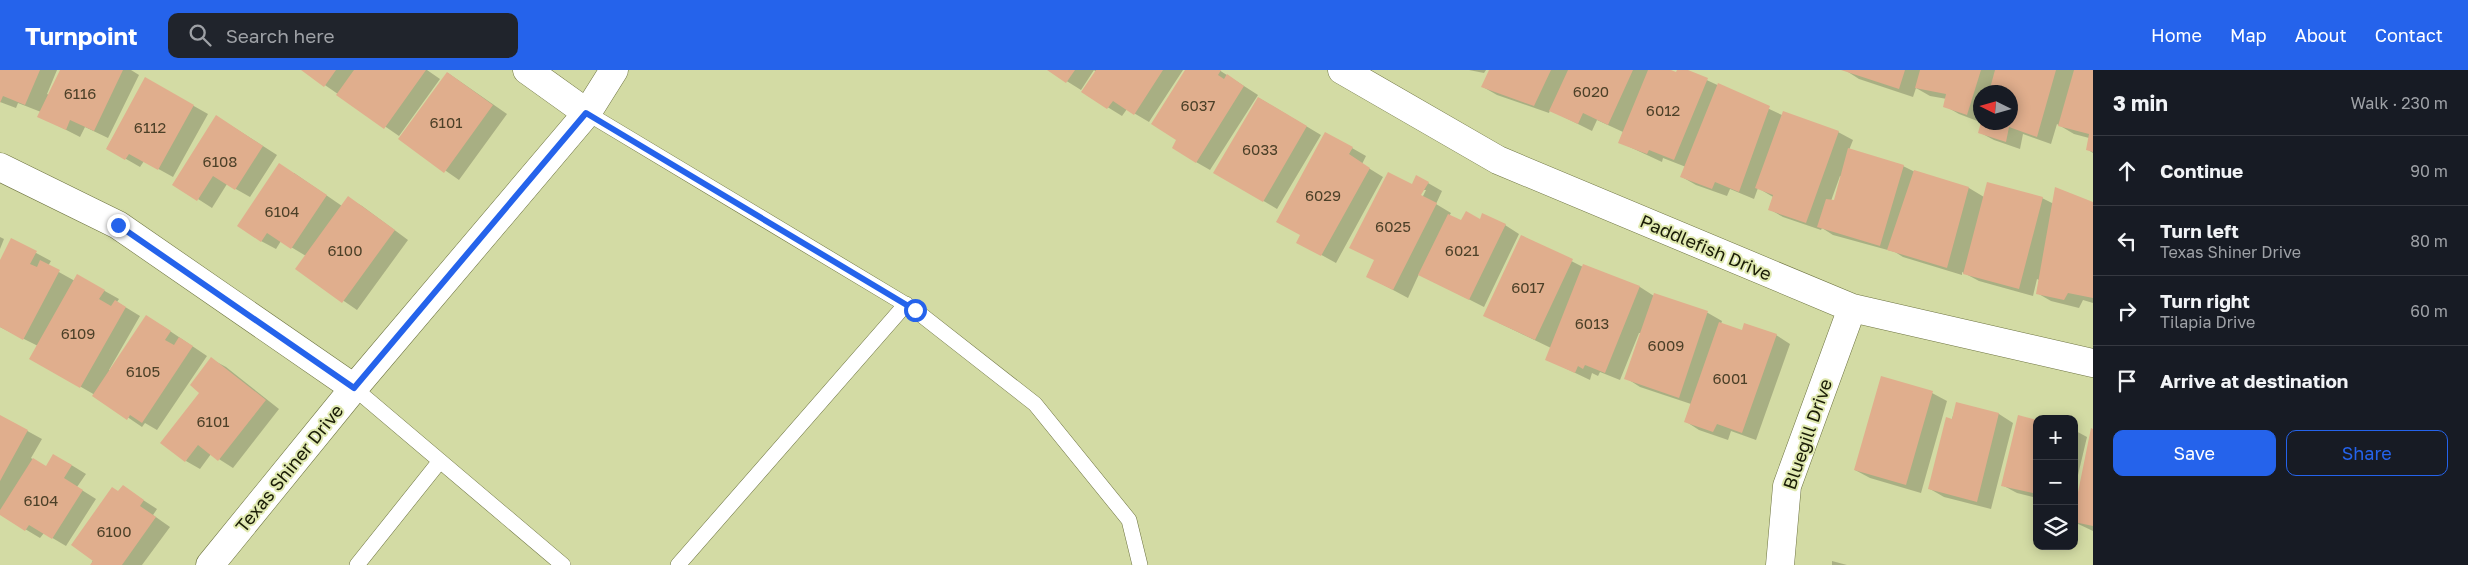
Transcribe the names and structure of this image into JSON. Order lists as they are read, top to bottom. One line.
{"streets":{"street":["Paddlefish Drive","Bluegill Drive","Texas Shiner Drive"]},"crossings":[["Paddlefish Drive","Bluegill Drive"]],"house_numbers":["6020","6116","6037","6012","6101","6112","6033","6108","6029","6104","6025","6100","6021","6017","6013","6109","6009","6105","6001","6101","6104","6100"],"north":"left","page":{"header":"Turnpoint","search":"Search here","nav":["Home","Map","About","Contact"],"heading":["3 min","Walk · 230 m"],"list":[["Continue","90 m"],["Turn left","Texas Shiner Drive","80 m"],["Turn right","Tilapia Drive","60 m"],"Arrive at destination"],"map_buttons":["+","−"],"buttons":["Save","Share"]}}
